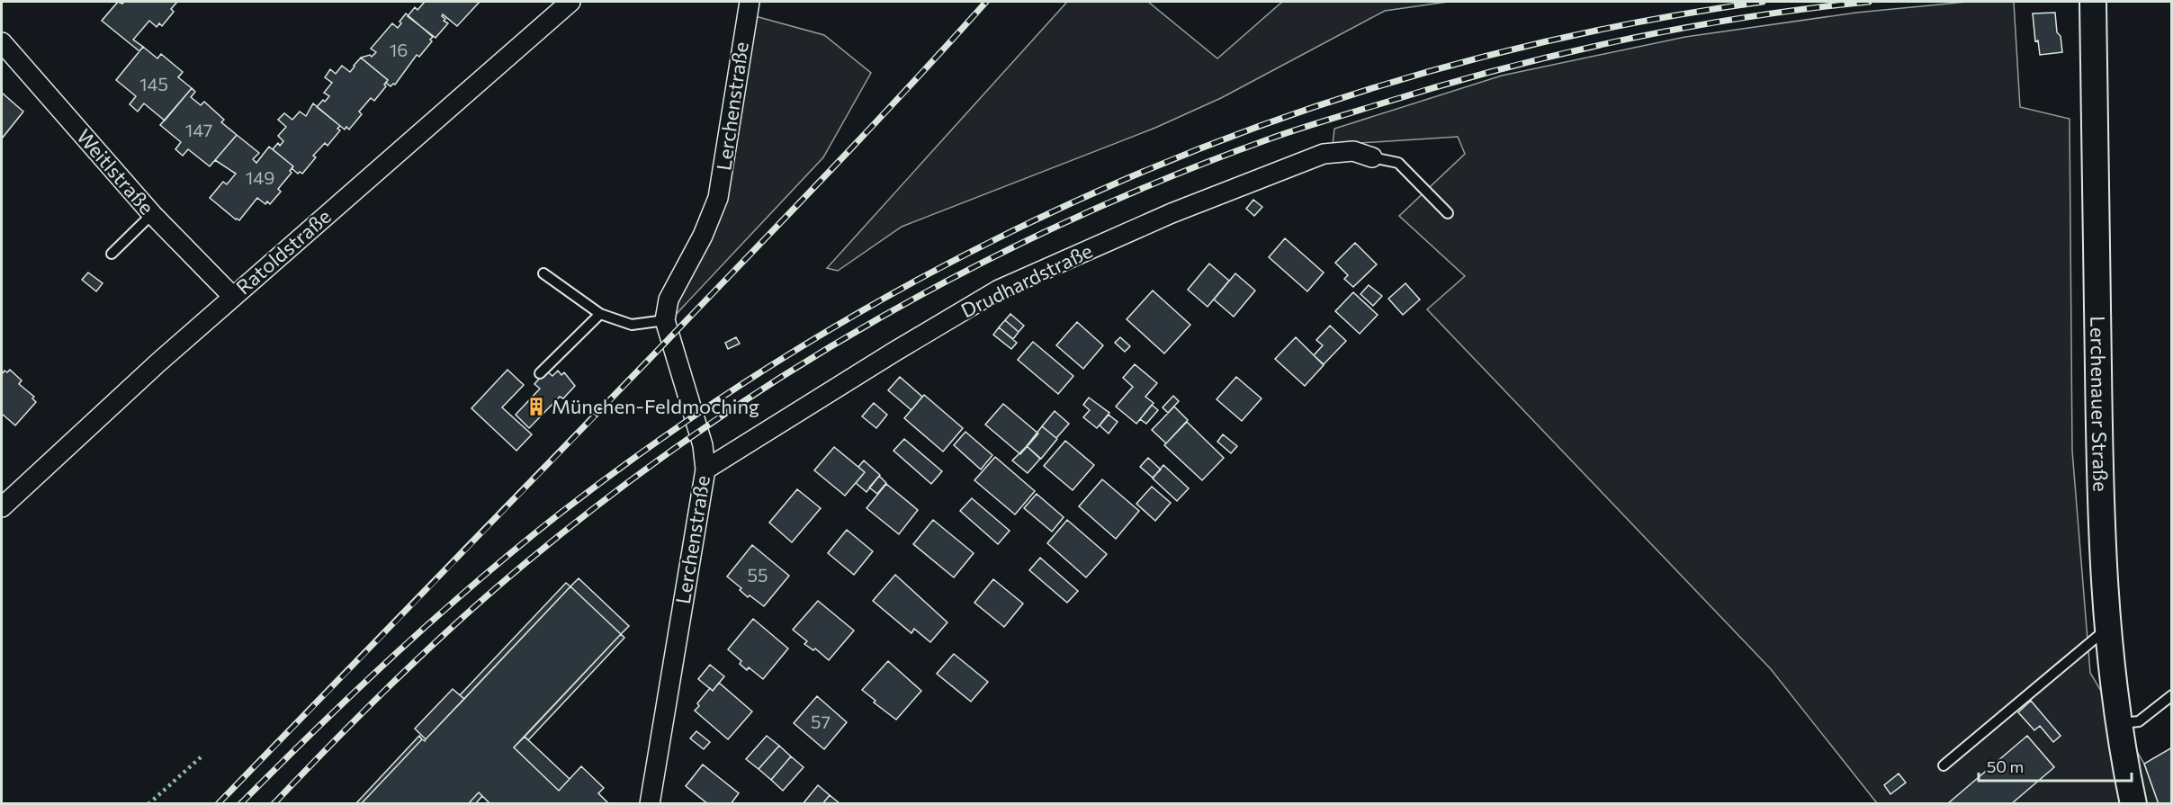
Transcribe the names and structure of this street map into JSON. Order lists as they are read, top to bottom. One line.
{"streets":{"main road":["Lerchenauer Straße"],"street":["Lerchenstraße","Weitlstraße","Ratoldstraße","Drudhardstraße"]},"crossings":[["Lerchenstraße","Drudhardstraße"],["Weitlstraße","Ratoldstraße"]],"places":{"building":["München-Feldmoching"]},"house_numbers":["16","145","147","149","55","57"],"scale_bar":"50 m"}
